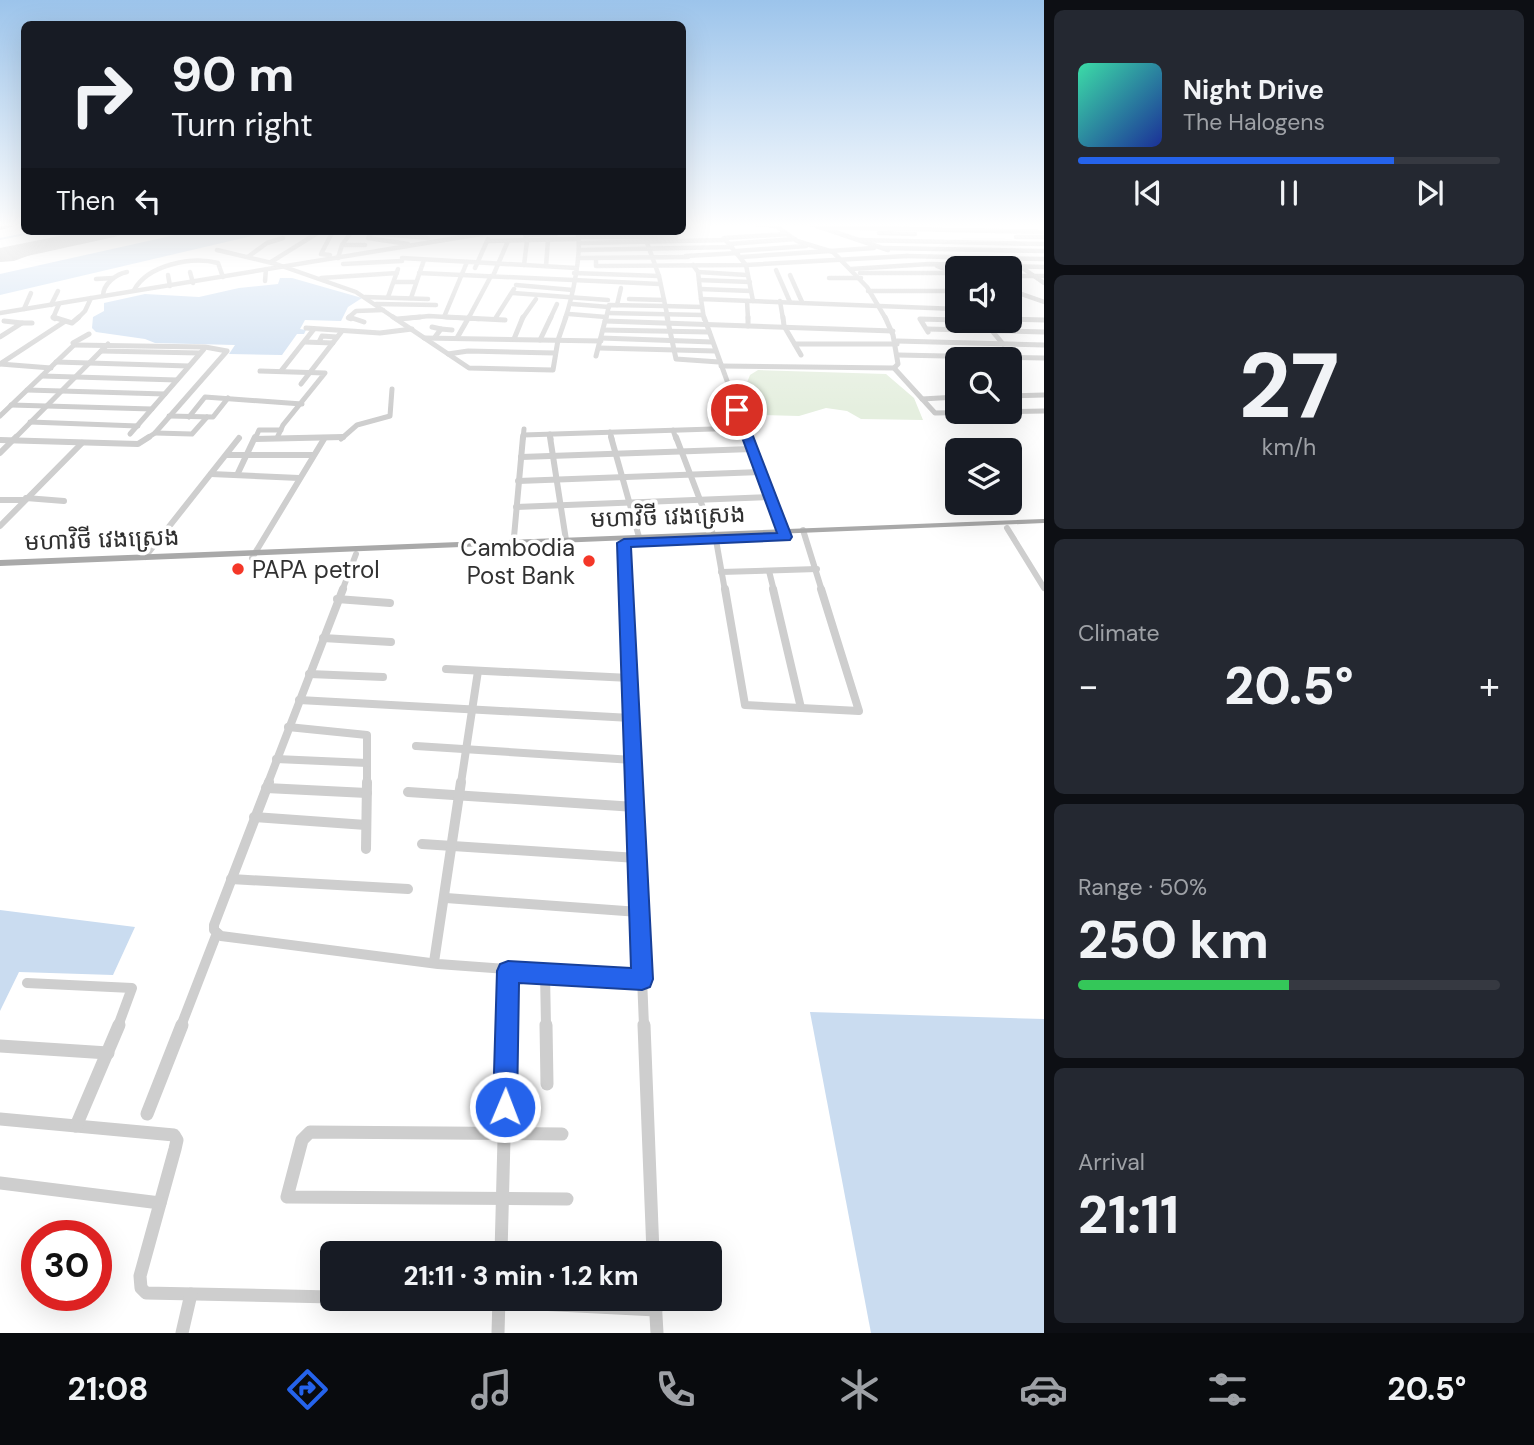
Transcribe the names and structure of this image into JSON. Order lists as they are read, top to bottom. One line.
{"streets":{"main road":["មហាវិថី វេងស្រេង"]},"places":["Cambodia Post Bank","PAPA petrol"],"page":{"turn":["90 m","Turn right"],"song":["Night Drive","The Halogens"],"then":"Then","tile":[["27","km/h"],"Climate",["Range · 50%","250 km"],["Arrival","21:11"]],"heat":["−","20.5°","+"],"limit":"30","trip":"21:11 · 3 min · 1.2 km","tabs":["21:08","20.5°"]}}
